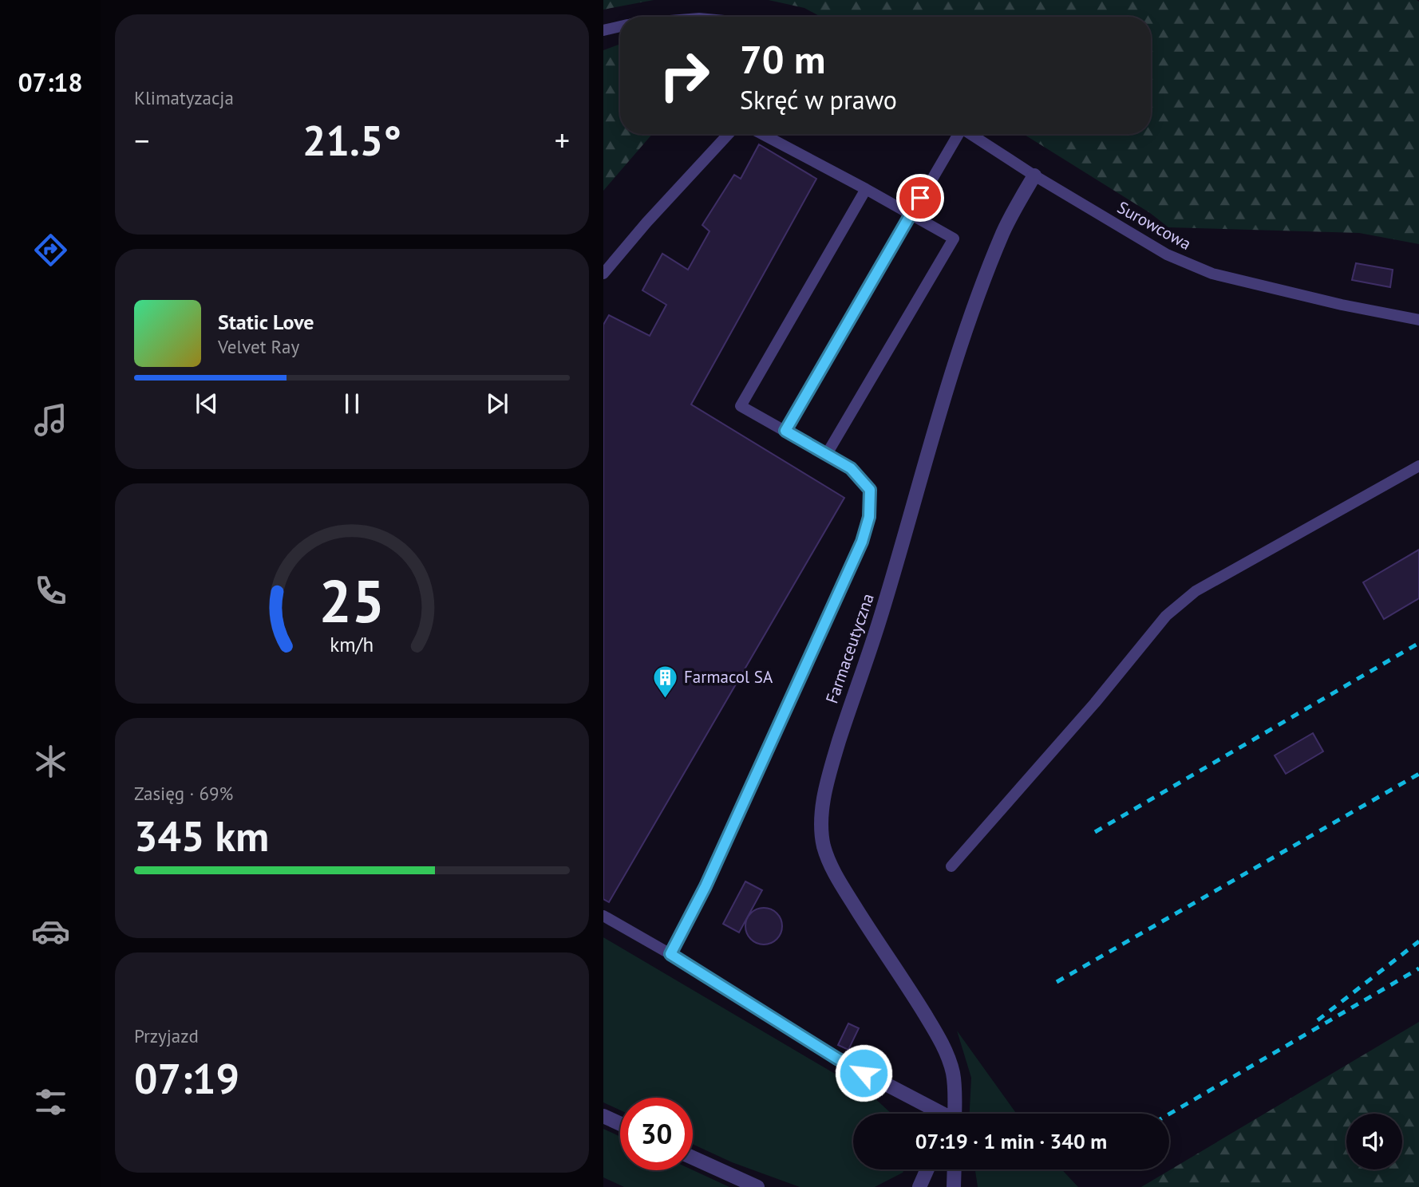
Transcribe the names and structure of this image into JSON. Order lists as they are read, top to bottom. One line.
{"streets":{"street":["Farmaceutyczna"],"lane":["Surowcowa"]},"crossings":[["Surowcowa","Farmaceutyczna"]],"places":{"building":["Farmacol SA"]},"page":{"tabs":"07:18","tile":["Klimatyzacja",["Zasięg · 69%","345 km"],["Przyjazd","07:19"]],"turn":["70 m","Skręć w prawo"],"heat":["−","21.5°","+"],"song":["Static Love","Velvet Ray"],"limit":"30","trip":"07:19 · 1 min · 340 m","gauge":["25","km/h"]}}
